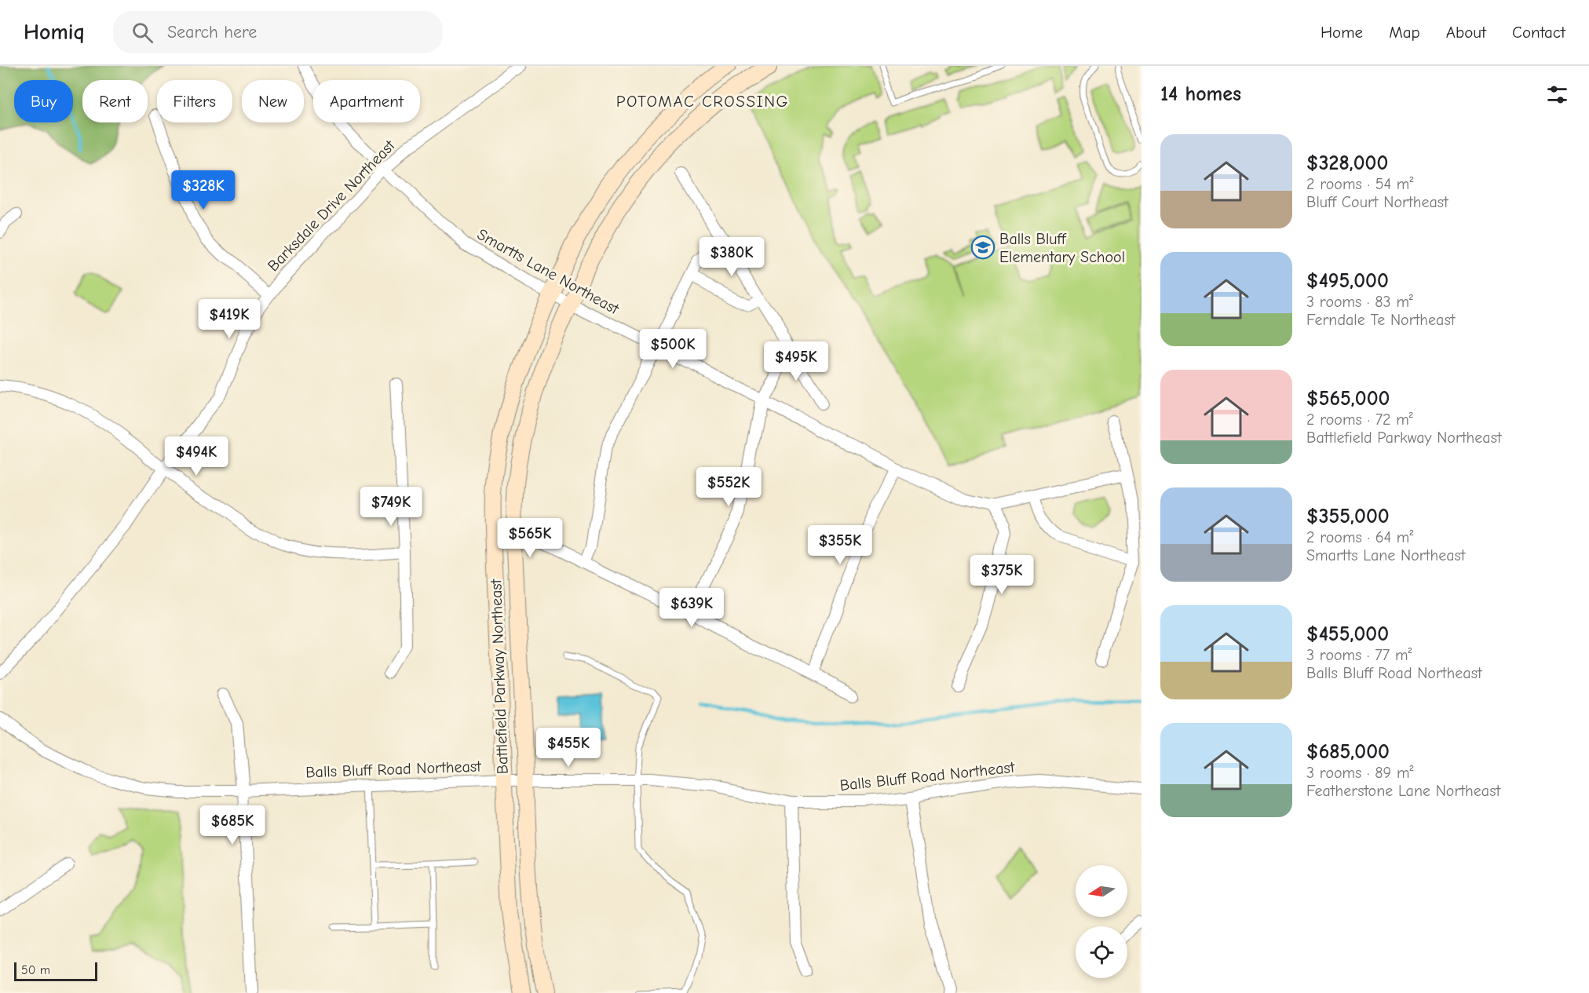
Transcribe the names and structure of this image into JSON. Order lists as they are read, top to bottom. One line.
{"streets":{"main road":["Battlefield Parkway Northeast"],"street":["Barksdale Drive Northeast","Smartts Lane Northeast","Balls Bluff Road Northeast"]},"crossings":[["Barksdale Drive Northeast","Smartts Lane Northeast"],["Smartts Lane Northeast","Battlefield Parkway Northeast"],["Battlefield Parkway Northeast","Balls Bluff Road Northeast"]],"districts":["POTOMAC CROSSING"],"places":{"school or university":["Balls Bluff Elementary School"]},"scale_bar":"50 m","north":"left","page":{"header":"Homiq","search":"Search here","nav":["Home","Map","About","Contact"],"heading":"14 homes","chip":["Buy","Rent","Filters","New","Apartment"],"list":[{"name":"$328,000","note":"2 rooms · 54 m² · Bluff Court Northeast"},{"name":"$495,000","note":"3 rooms · 83 m² · Ferndale Te Northeast"},{"name":"$565,000","note":"2 rooms · 72 m² · Battlefield Parkway Northeast"},{"name":"$355,000","note":"2 rooms · 64 m² · Smartts Lane Northeast"},{"name":"$455,000","note":"3 rooms · 77 m² · Balls Bluff Road Northeast"},{"name":"$685,000","note":"3 rooms · 89 m² · Featherstone Lane Northeast"}],"price":["$328K","$380K","$419K","$500K","$495K","$494K","$552K","$749K","$565K","$355K","$375K","$639K","$455K","$685K"],"scale":"50 m"}}
